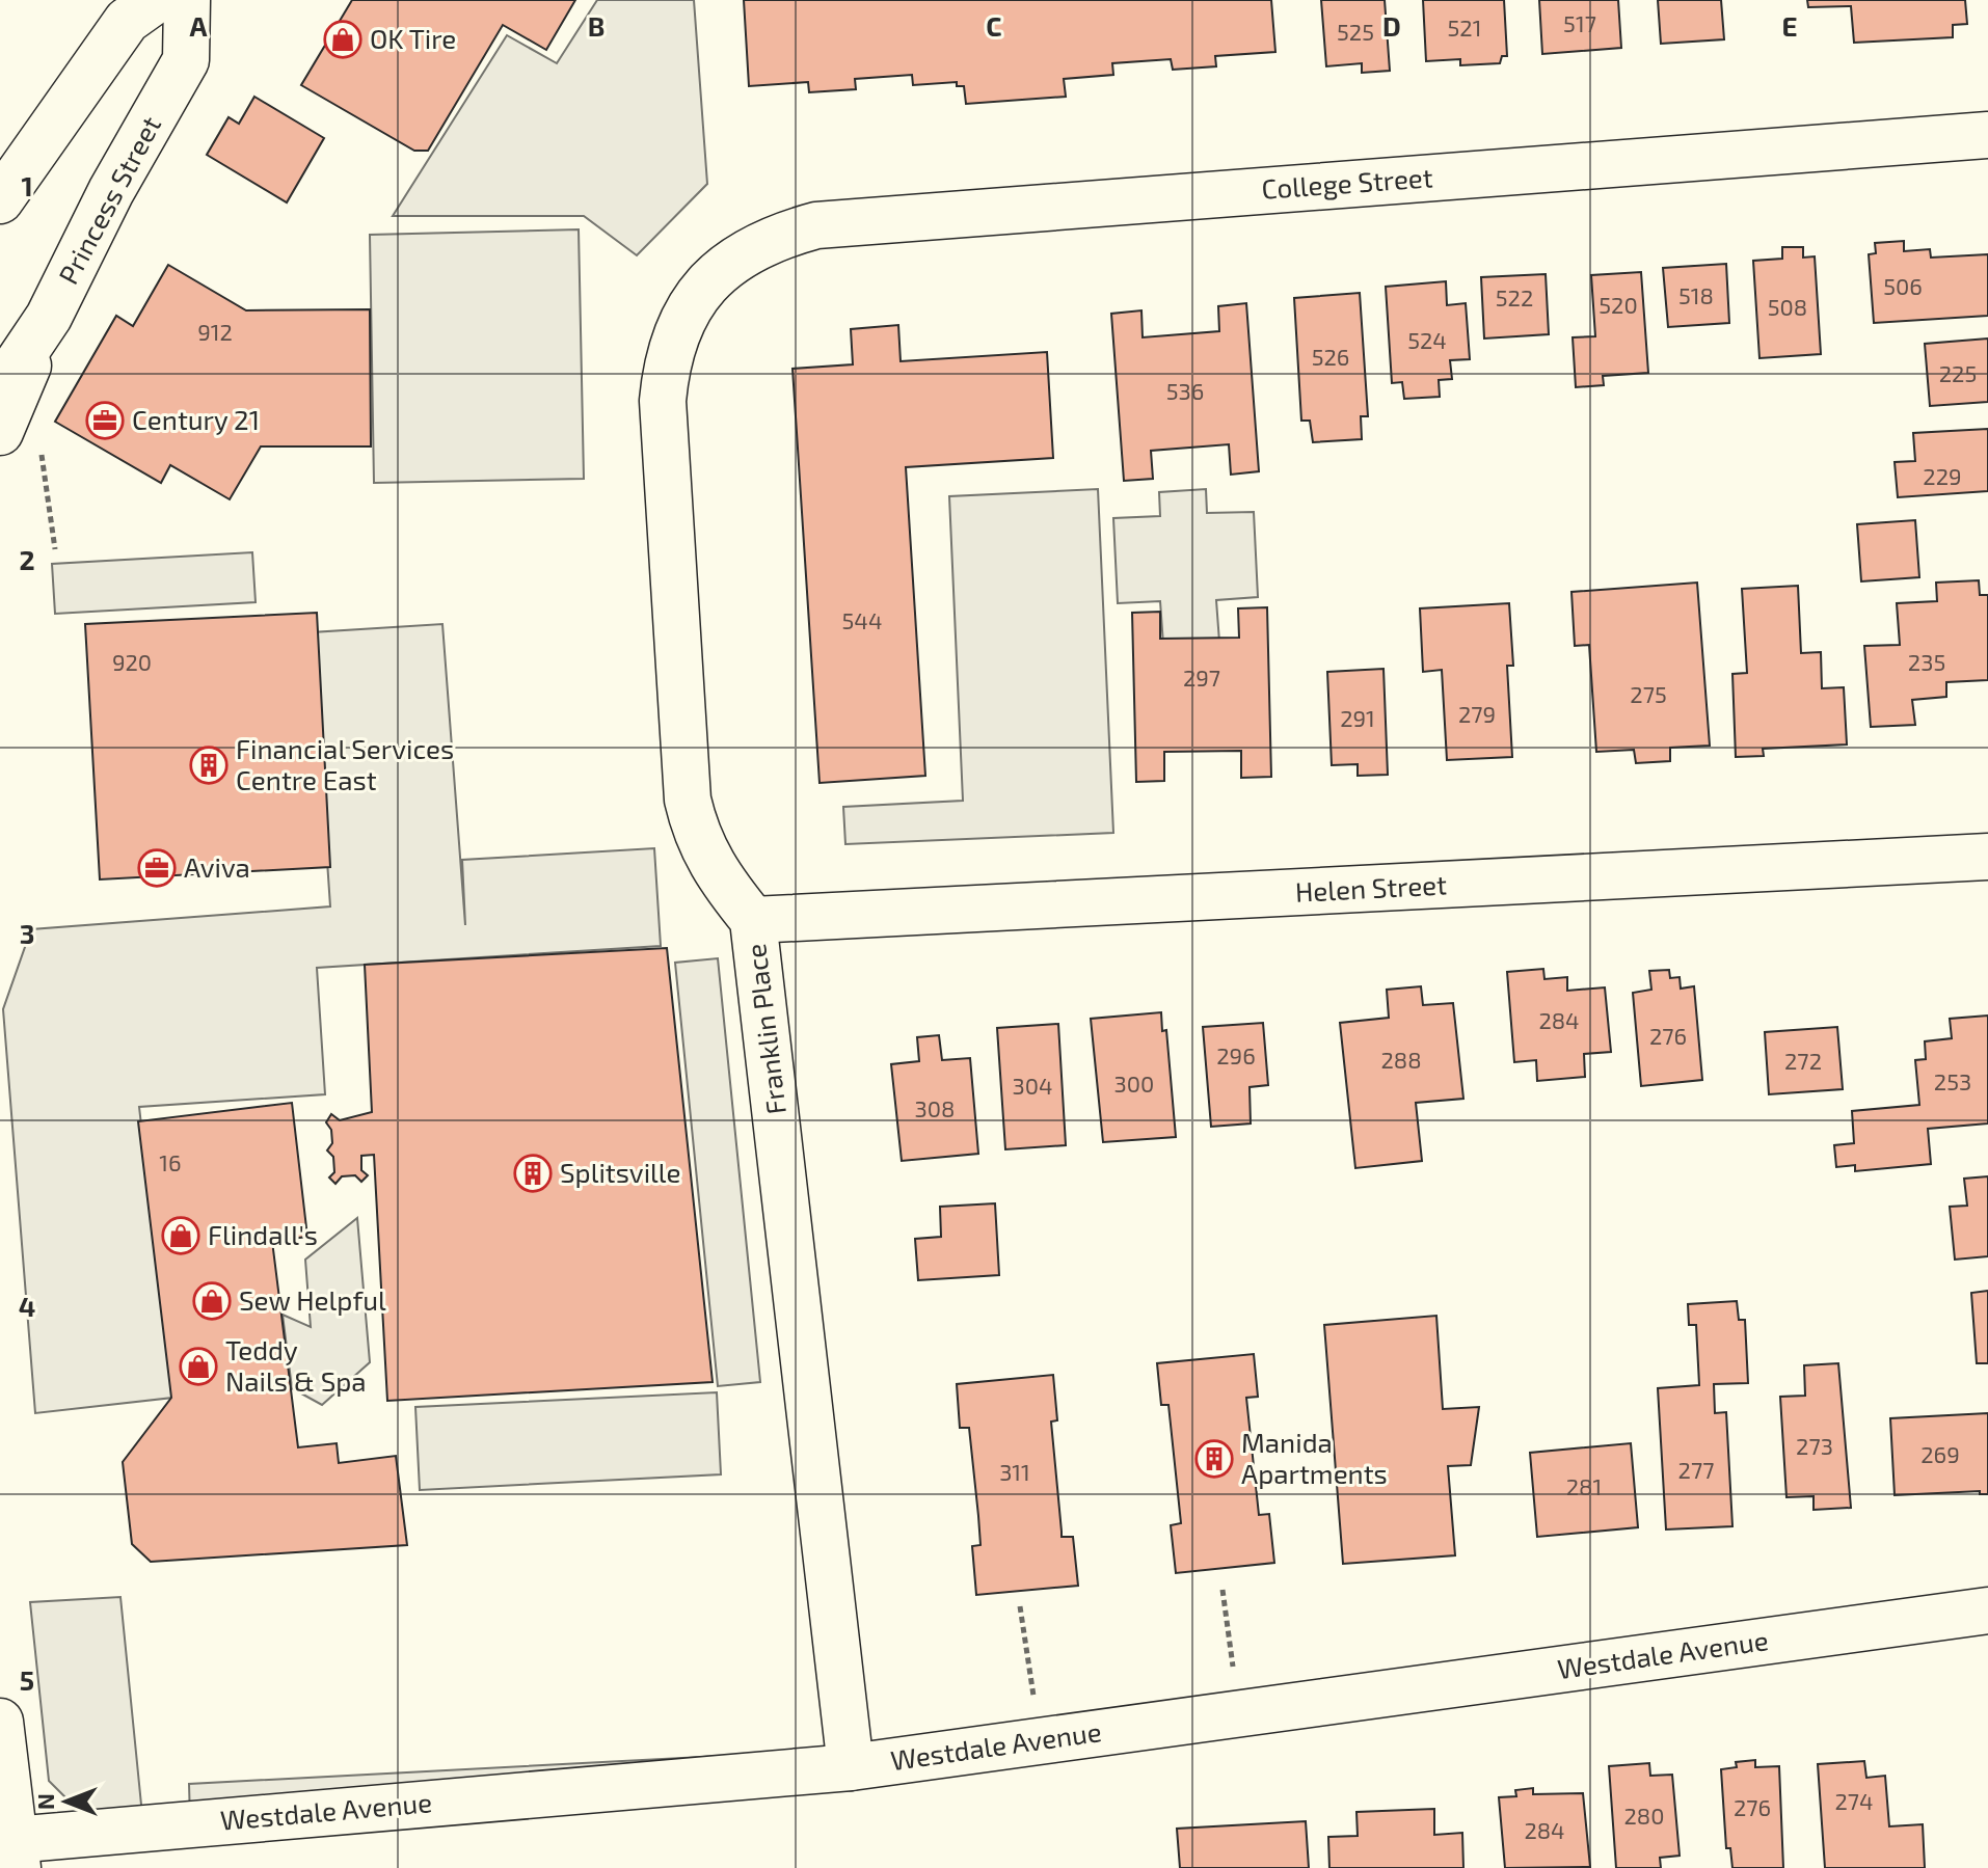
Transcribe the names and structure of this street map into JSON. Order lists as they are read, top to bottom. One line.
{"streets":{"street":["College Street","Princess Street","Helen Street","Franklin Place","Westdale Avenue"]},"crossings":[["College Street","Franklin Place"],["Helen Street","Franklin Place"],["Franklin Place","Westdale Avenue"]],"places":{"shop":["OK Tire","Flindall's","Sew Helpful","Teddy Nails & Spa"],"office":["Century 21","Aviva"],"building":["Financial Services Centre East","Splitsville","Manida Apartments"]},"house_numbers":["517","521","525","506","518","522","520","508","912","524","526","225","536","229","544","920","235","297","275","279","291","284","276","296","288","272","253","300","304","308","16","273","269","277","311","281","274","276","280","284"],"north":"left","grid":{"columns":["A","B","C","D","E"],"rows":["1","2","3","4","5"]}}
